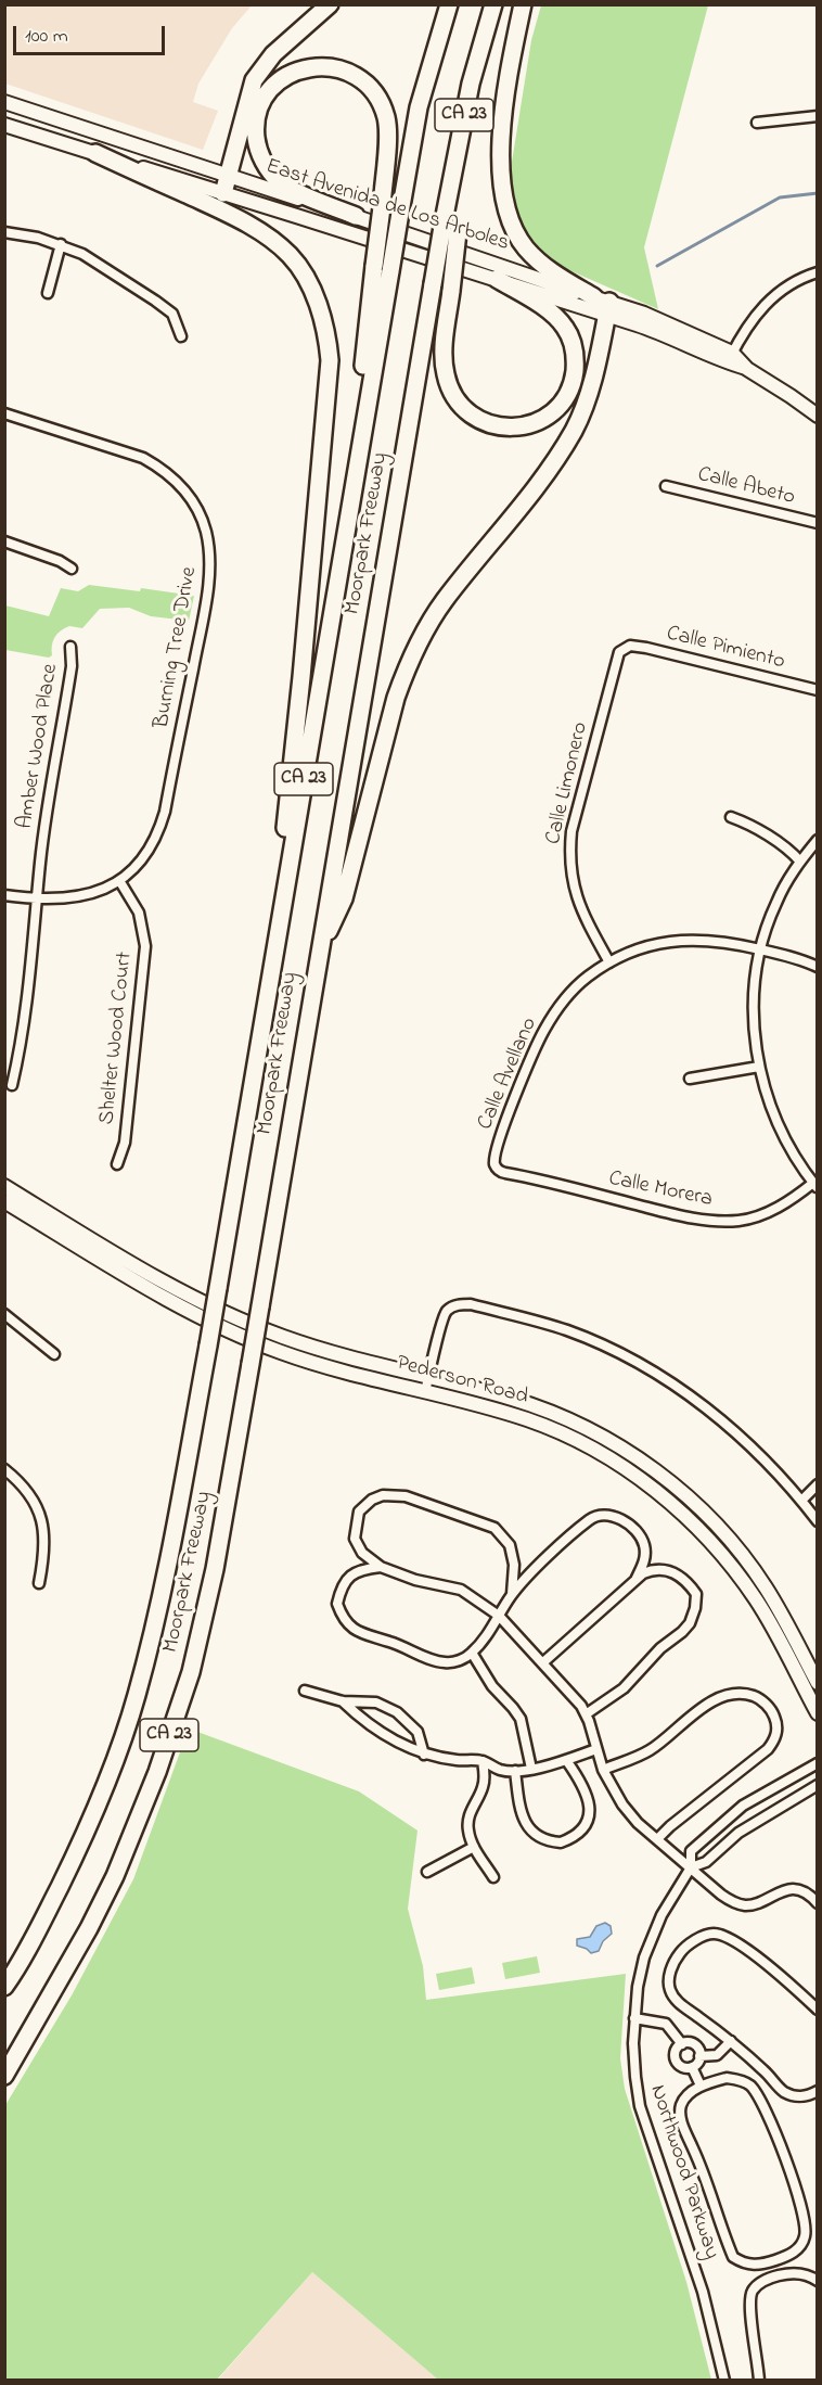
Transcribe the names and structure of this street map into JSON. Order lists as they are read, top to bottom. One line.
{"streets":{"highway":["CA 23","Moorpark Freeway"],"street":["East Avenida de Los Arboles","Calle Abeto","Burning Tree Drive","Calle Pimiento","Amber Wood Place","Calle Limonero","Shelter Wood Court","Calle Avellano","Calle Morera","Pederson Road","Northwood Parkway"]},"crossings":[["Burning Tree Drive","Amber Wood Place"],["Burning Tree Drive","Shelter Wood Court"],["Calle Pimiento","Calle Limonero"],["Calle Limonero","Calle Avellano"],["Calle Avellano","Calle Morera"]],"scale_bar":"100 m"}
